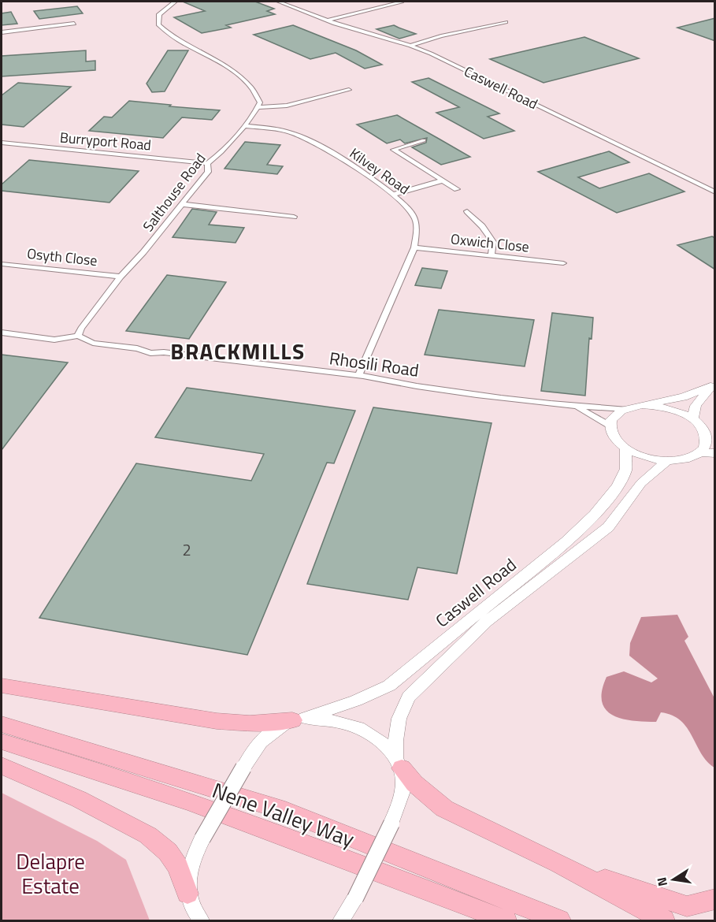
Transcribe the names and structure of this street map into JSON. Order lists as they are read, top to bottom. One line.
{"streets":{"highway":["Nene Valley Way"],"street":["Caswell Road","Burryport Road","Kilvey Road","Salthouse Road","Oxwich Close","Osyth Close","Rhosili Road"]},"crossings":[["Caswell Road","Rhosili Road"],["Burryport Road","Salthouse Road"],["Kilvey Road","Salthouse Road"],["Kilvey Road","Oxwich Close"],["Kilvey Road","Rhosili Road"],["Salthouse Road","Osyth Close"],["Salthouse Road","Rhosili Road"]],"districts":["BRACKMILLS"],"parks":["Delapre Estate"],"house_numbers":["2"],"north":"left"}
